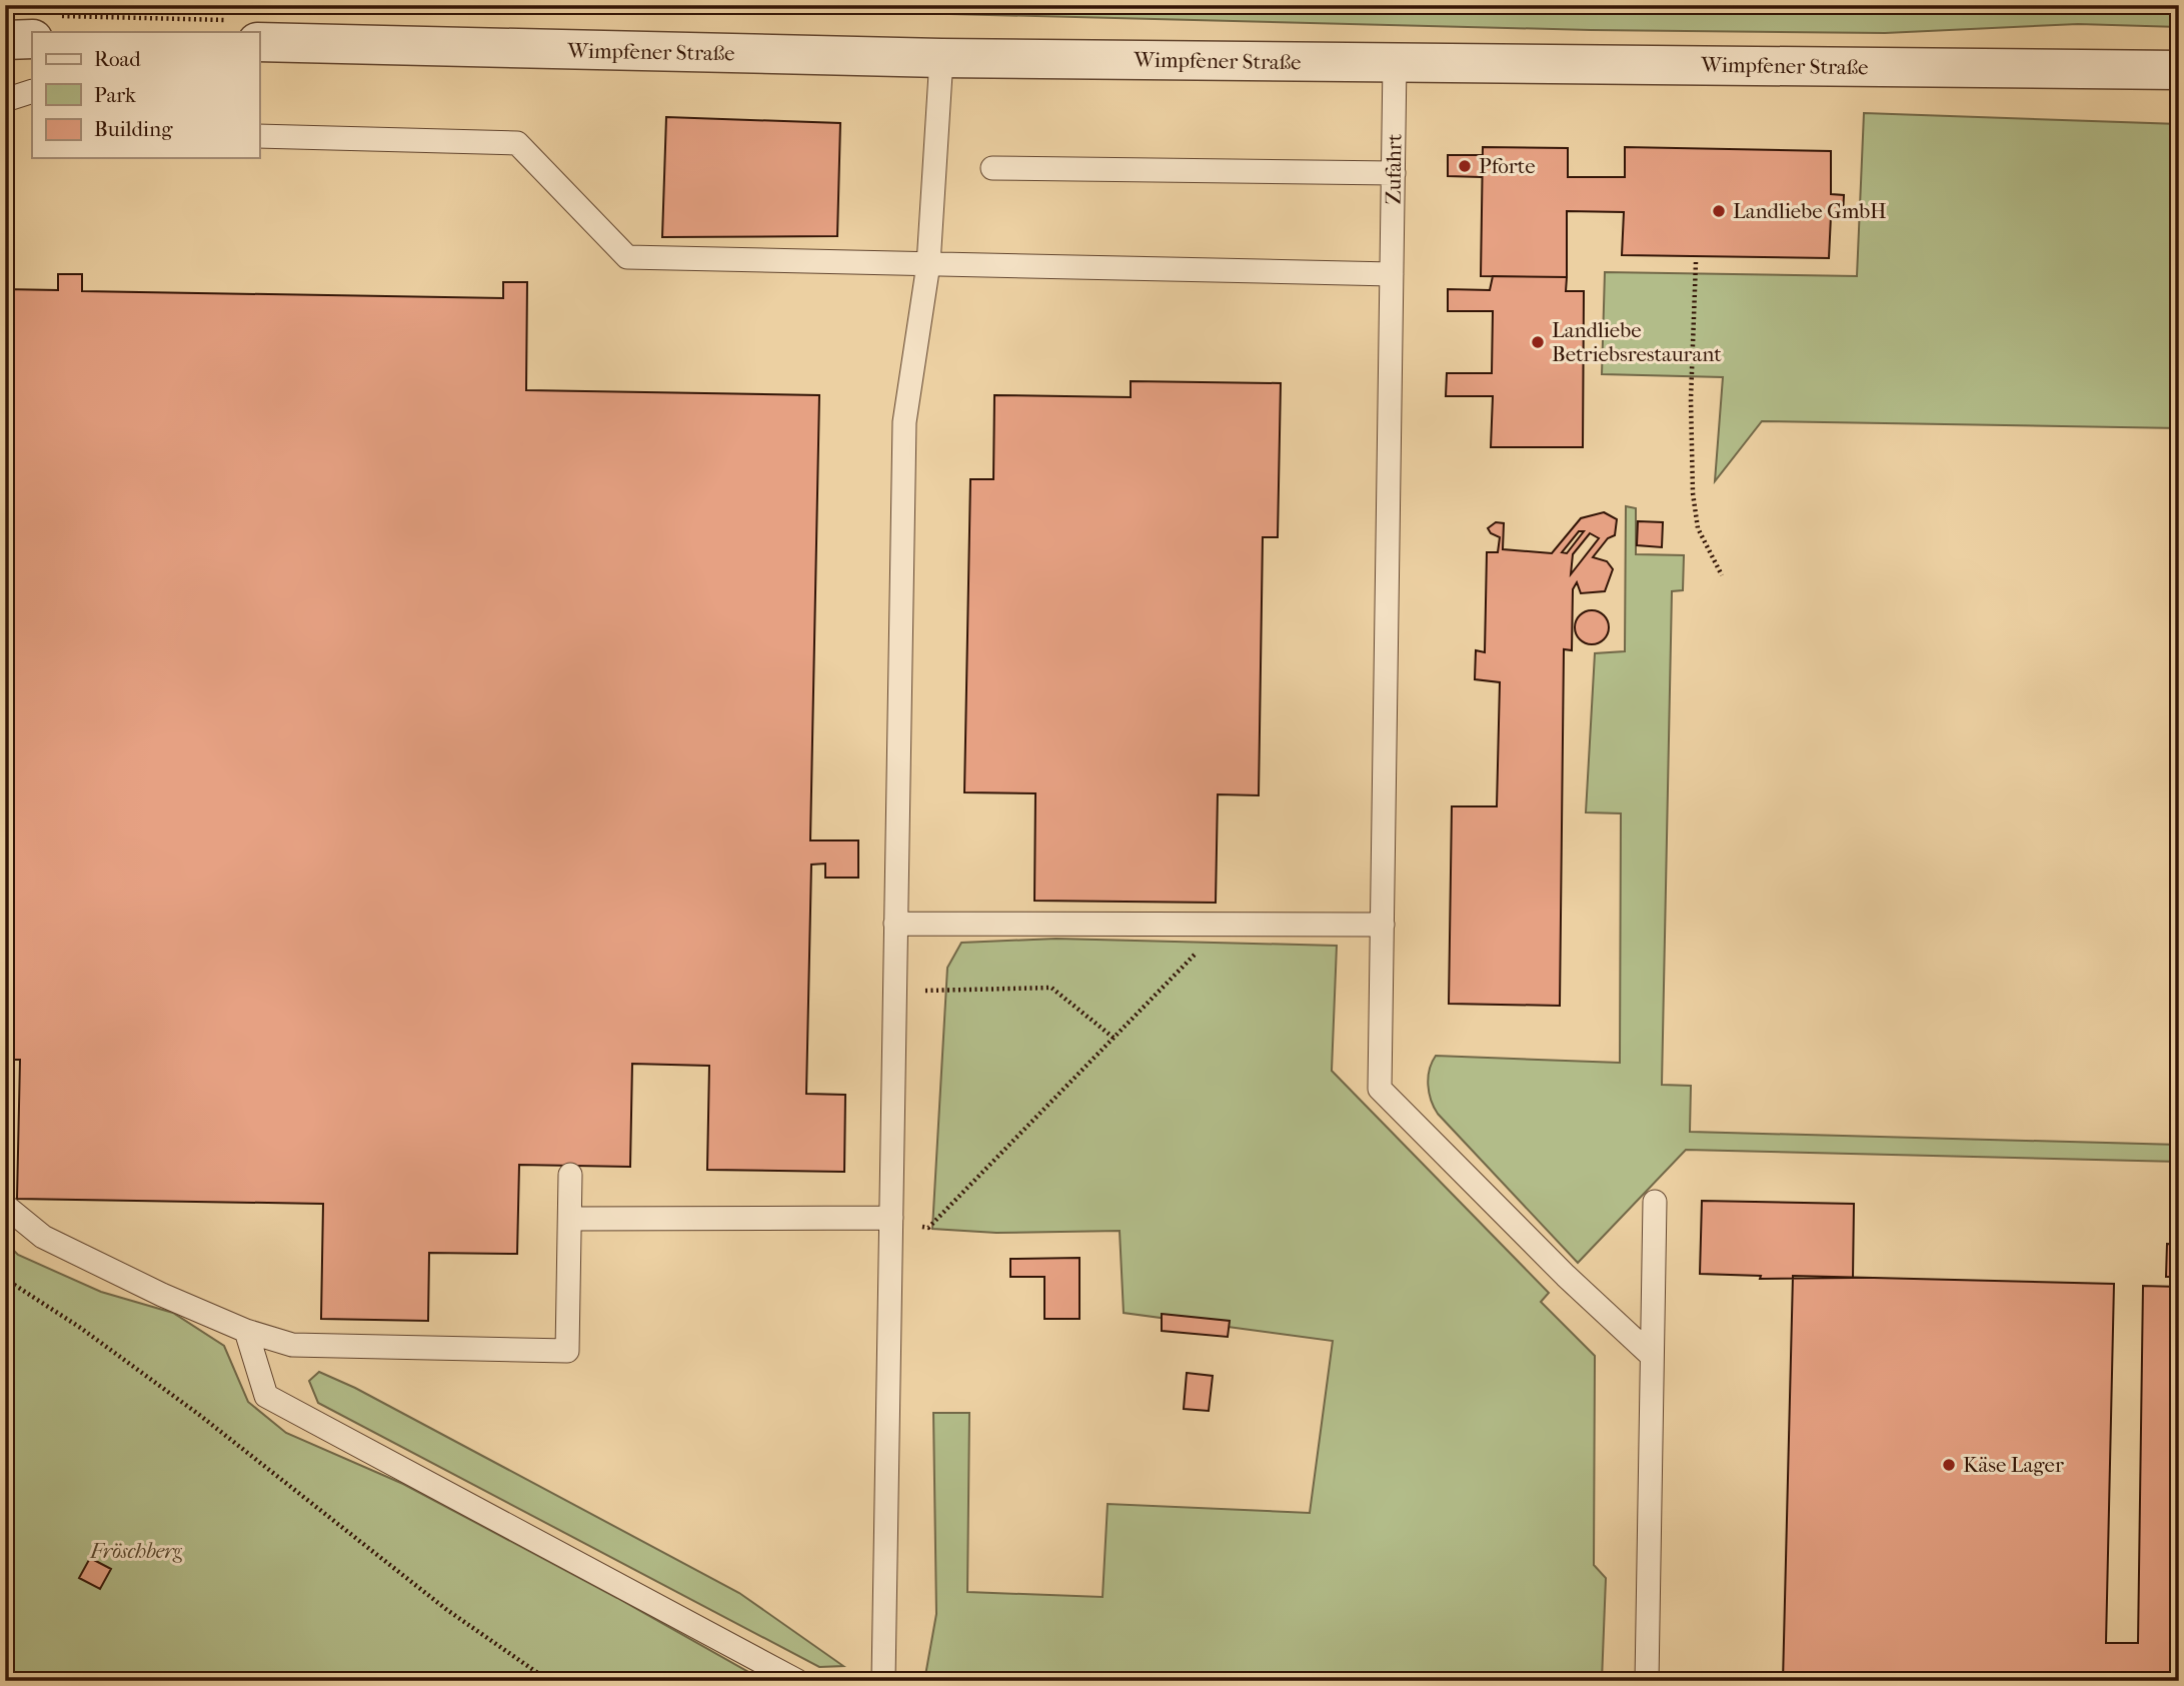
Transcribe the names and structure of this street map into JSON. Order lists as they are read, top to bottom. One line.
{"streets":{"street":["Wimpfener Straße"],"lane":["Zufahrt"]},"crossings":[["Wimpfener Straße","Zufahrt"]],"parks":["Fröschberg"],"places":["Pforte","Landliebe GmbH","Landliebe Betriebsrestaurant","Käse Lager"],"legend":["Road","Park","Building"]}
